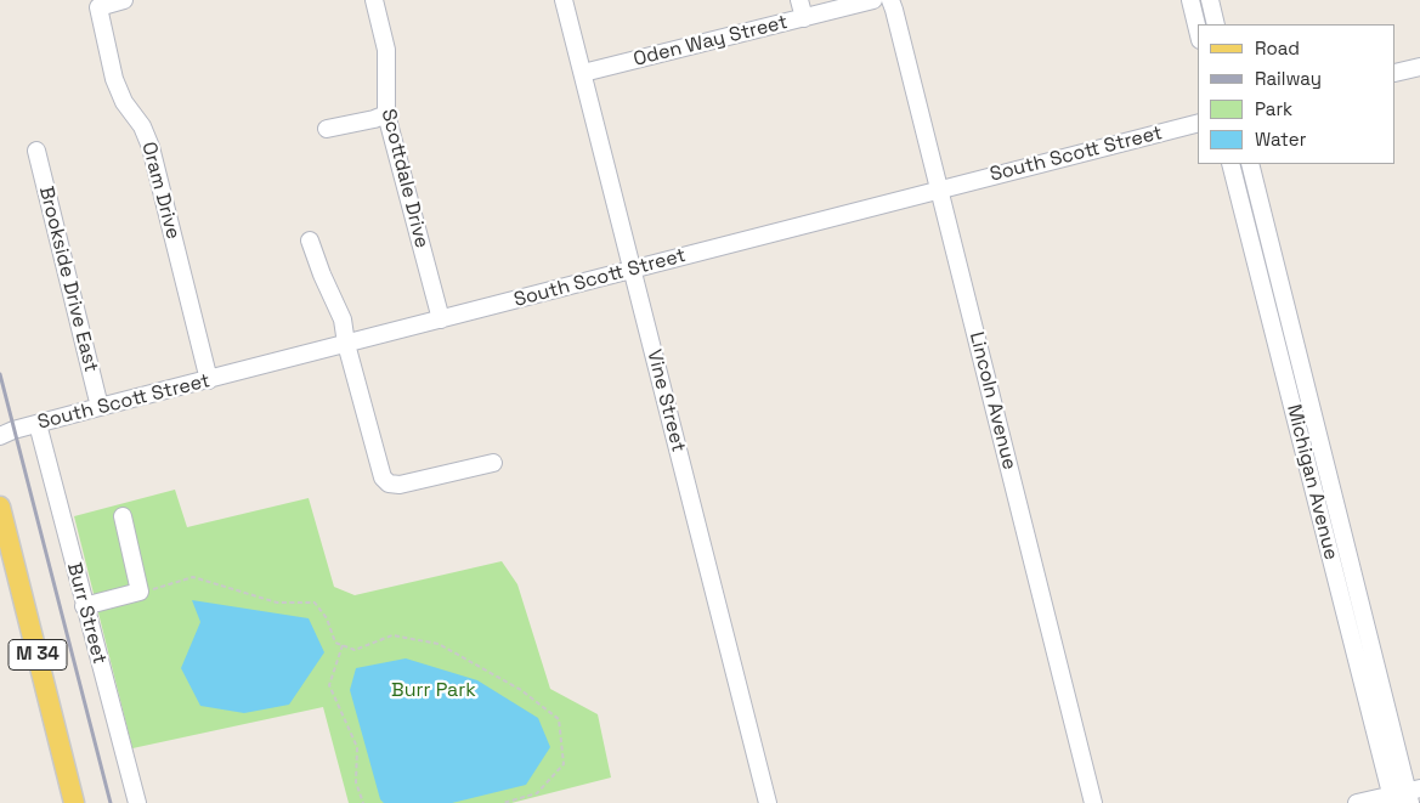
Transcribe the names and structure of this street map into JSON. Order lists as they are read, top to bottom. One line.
{"streets":{"main road":["M 34"],"street":["Oden Way Street","South Scott Street","Scottdale Drive","Oram Drive","Brookside Drive East","Vine Street","Lincoln Avenue","Michigan Avenue","Burr Street"]},"crossings":[["Oden Way Street","Vine Street"],["South Scott Street","Scottdale Drive"],["South Scott Street","Oram Drive"],["South Scott Street","Brookside Drive East"],["South Scott Street","Vine Street"],["South Scott Street","Lincoln Avenue"],["South Scott Street","Burr Street"]],"parks":["Burr Park"],"legend":["Road","Railway","Park","Water"]}
